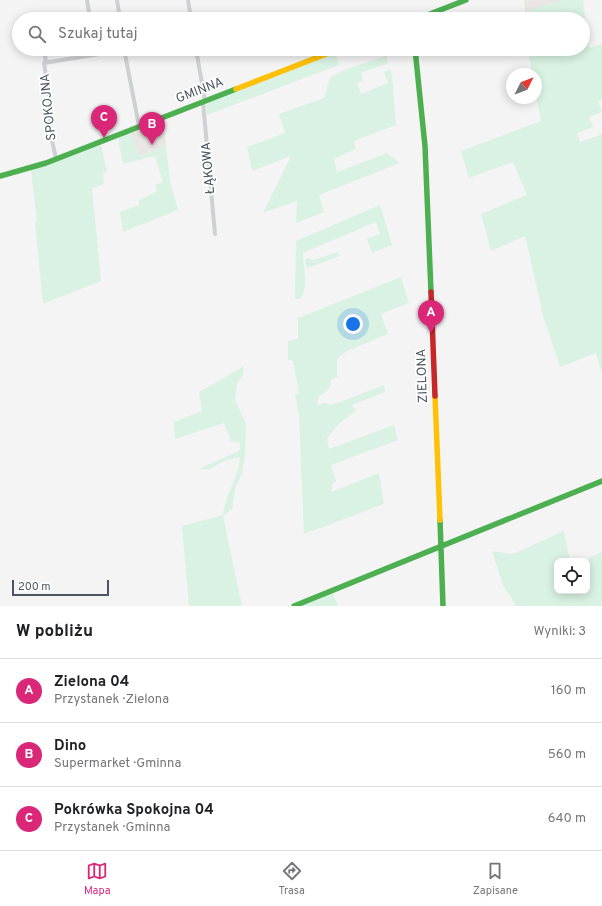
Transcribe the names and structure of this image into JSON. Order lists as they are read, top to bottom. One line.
{"streets":{"street":["GMINNA","SPOKOJNA","ŁĄKOWA","ZIELONA"]},"crossings":[["GMINNA","SPOKOJNA"],["GMINNA","ŁĄKOWA"]],"scale_bar":"200 m","north":"top right","page":{"search":"Szukaj tutaj","pins":["C","B","A"],"scale":"200 m","heading":["W pobliżu","Wyniki: 3"],"list":[{"mark":"A","name":"Zielona 04","note":"Przystanek · Zielona","value":"160 m"},{"mark":"B","name":"Dino","note":"Supermarket · Gminna","value":"560 m"},{"mark":"C","name":"Pokrówka Spokojna 04","note":"Przystanek · Gminna","value":"640 m"}],"nav":["Mapa","Trasa","Zapisane"]}}
